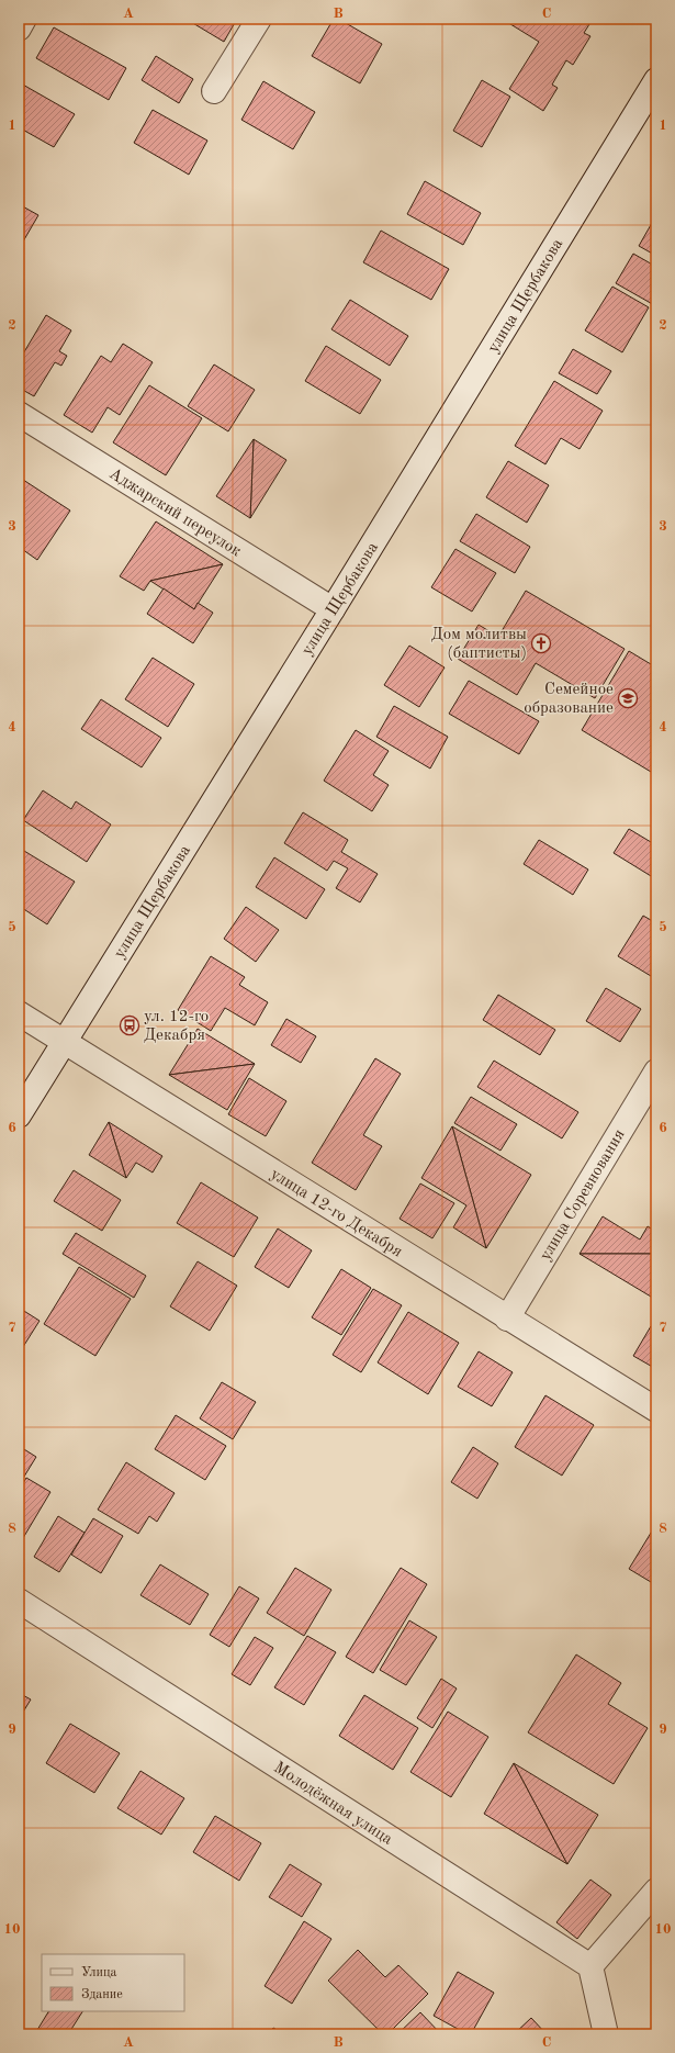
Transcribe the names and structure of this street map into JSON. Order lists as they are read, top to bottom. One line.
{"streets":{"street":["улица Щербакова","Аджарский переулок","улица Соревнования","улица 12-го Декабря","Молодёжная улица"]},"crossings":[["улица Щербакова","Аджарский переулок"],["улица Щербакова","улица 12-го Декабря"],["улица Соревнования","улица 12-го Декабря"]],"places":{"church":["Дом молитвы (баптисты)"],"school or university":["Семейное образование"],"bus stop":["ул. 12-го Декабря"]},"legend":["Улица","Здание"],"grid":{"columns":["A","B","C"],"rows":["1","2","3","4","5","6","7","8","9","10"]}}
